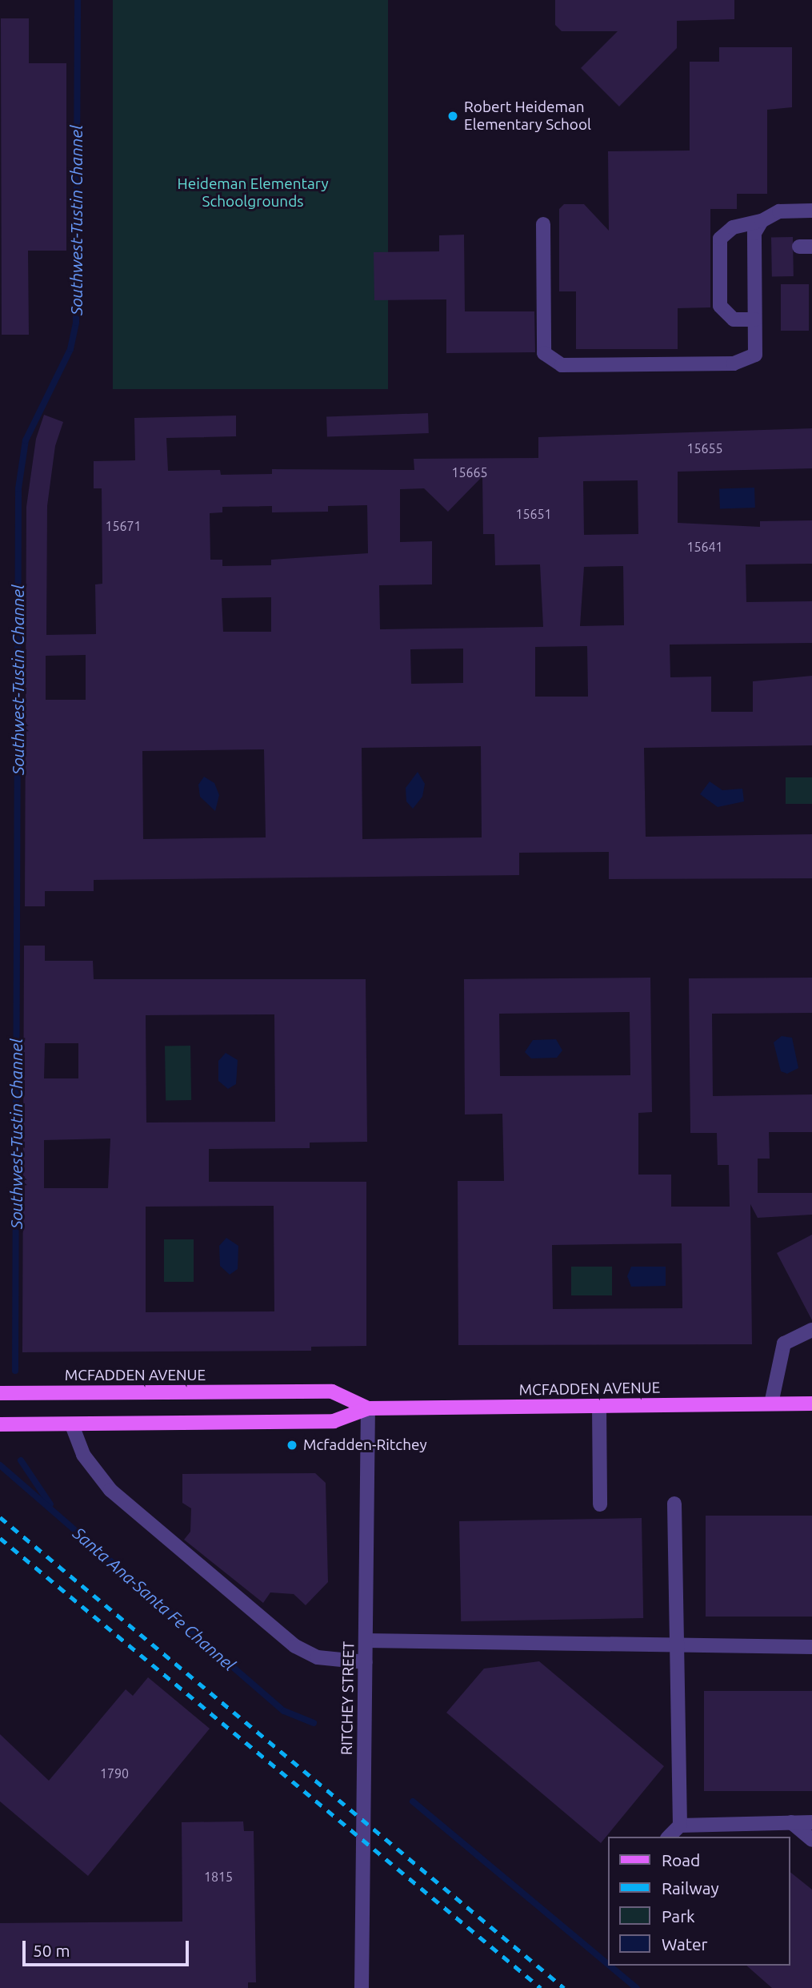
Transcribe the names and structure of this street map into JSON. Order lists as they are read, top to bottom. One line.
{"streets":{"main road":["MCFADDEN AVENUE"],"street":["RITCHEY STREET"]},"crossings":[["MCFADDEN AVENUE","RITCHEY STREET"]],"water":["Southwest-Tustin Channel","Santa Ana-Santa Fe Channel"],"parks":["Heideman Elementary Schoolgrounds"],"places":["Robert Heideman Elementary School","Mcfadden-Ritchey"],"house_numbers":["15655","15665","15651","15671","15641","1790","1815"],"legend":["Road","Railway","Park","Water"],"scale_bar":"50 m"}
